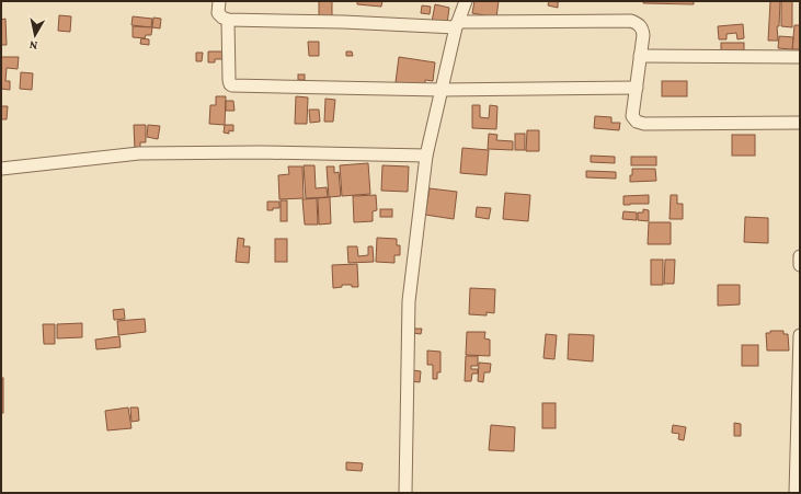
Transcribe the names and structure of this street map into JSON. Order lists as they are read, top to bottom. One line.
{"north":"bottom"}
